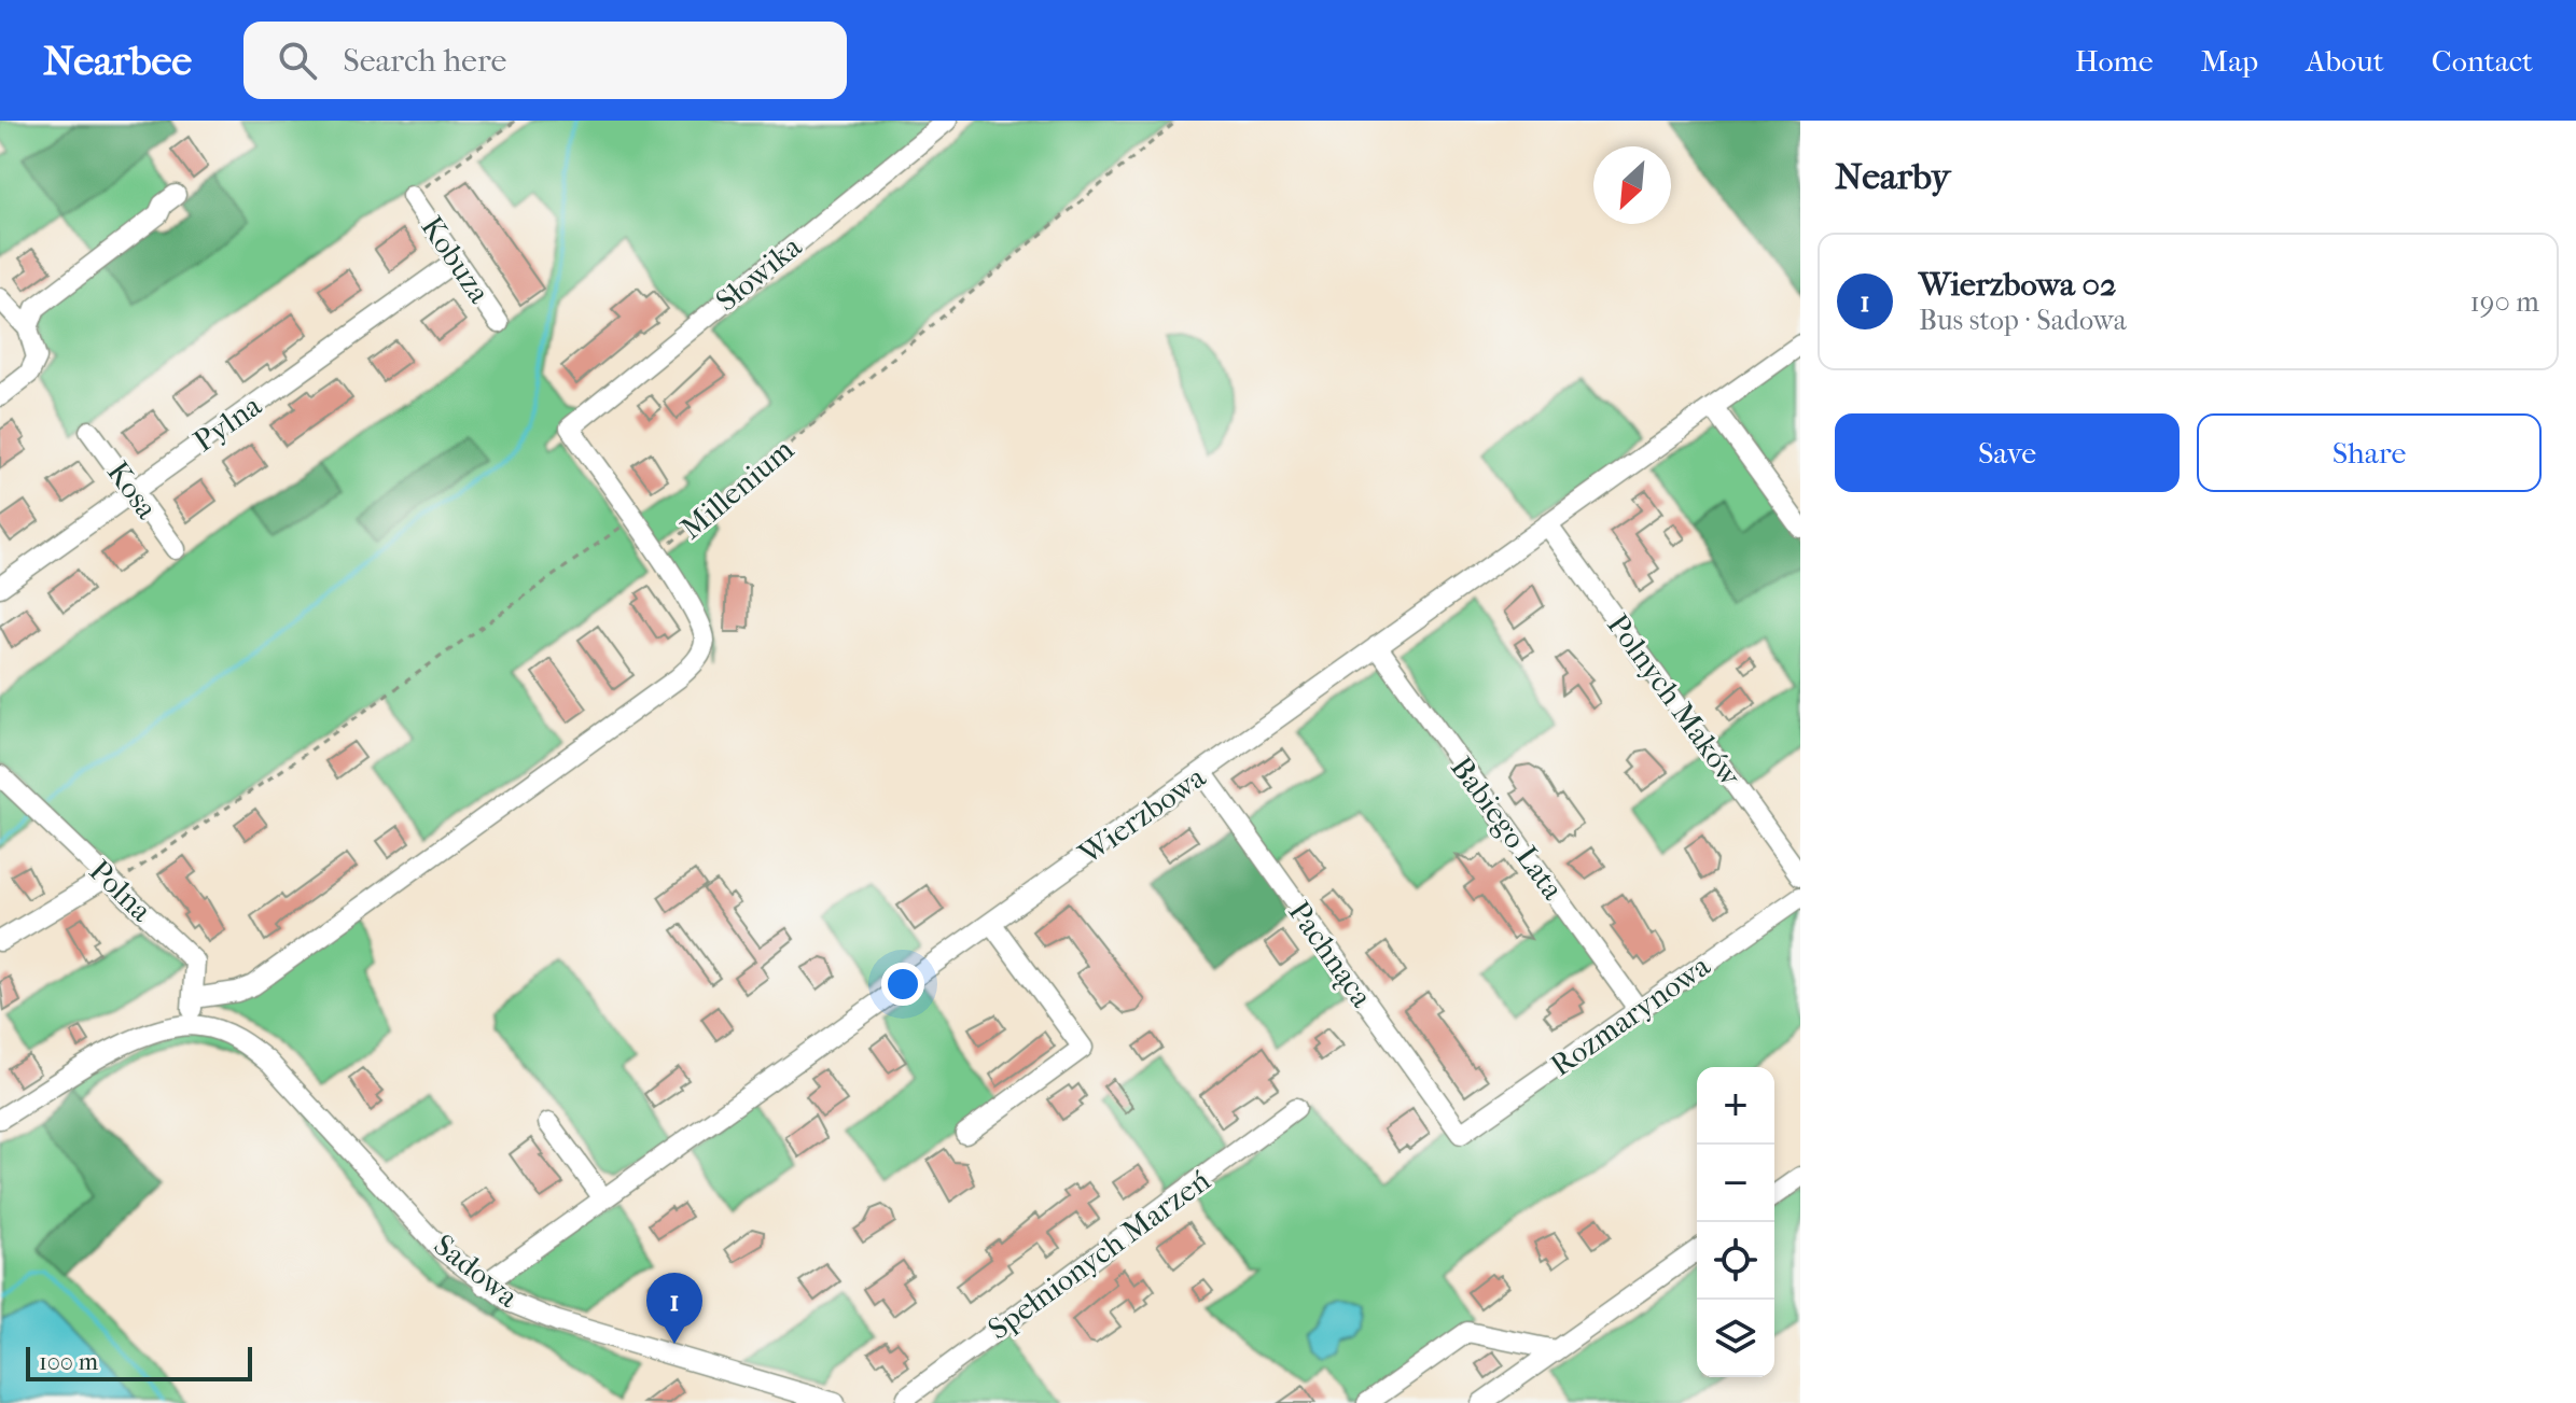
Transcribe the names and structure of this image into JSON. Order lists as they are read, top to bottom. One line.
{"streets":{"street":["Kobuza","Słowika","Pylna","Millenium","Kosa","Polnych Maków","Wierzbowa","Babiego Lata","Polna","Pachnąca","Rozmarynowa","Spełnionych Marzeń","Sadowa"]},"crossings":[["Kobuza","Pylna"],["Pylna","Kosa"],["Millenium","Polna"],["Polnych Maków","Wierzbowa"],["Wierzbowa","Babiego Lata"],["Wierzbowa","Pachnąca"],["Wierzbowa","Sadowa"],["Babiego Lata","Rozmarynowa"],["Polna","Sadowa"],["Pachnąca","Rozmarynowa"]],"scale_bar":"100 m","north":"bottom left","page":{"header":"Nearbee","search":"Search here","nav":["Home","Map","About","Contact"],"heading":"Nearby","list":[{"mark":"1","name":"Wierzbowa 02","note":"Bus stop · Sadowa","value":"190 m"}],"buttons":["Save","Share"],"map_buttons":["+","−"],"pins":"1","scale":"100 m"}}
